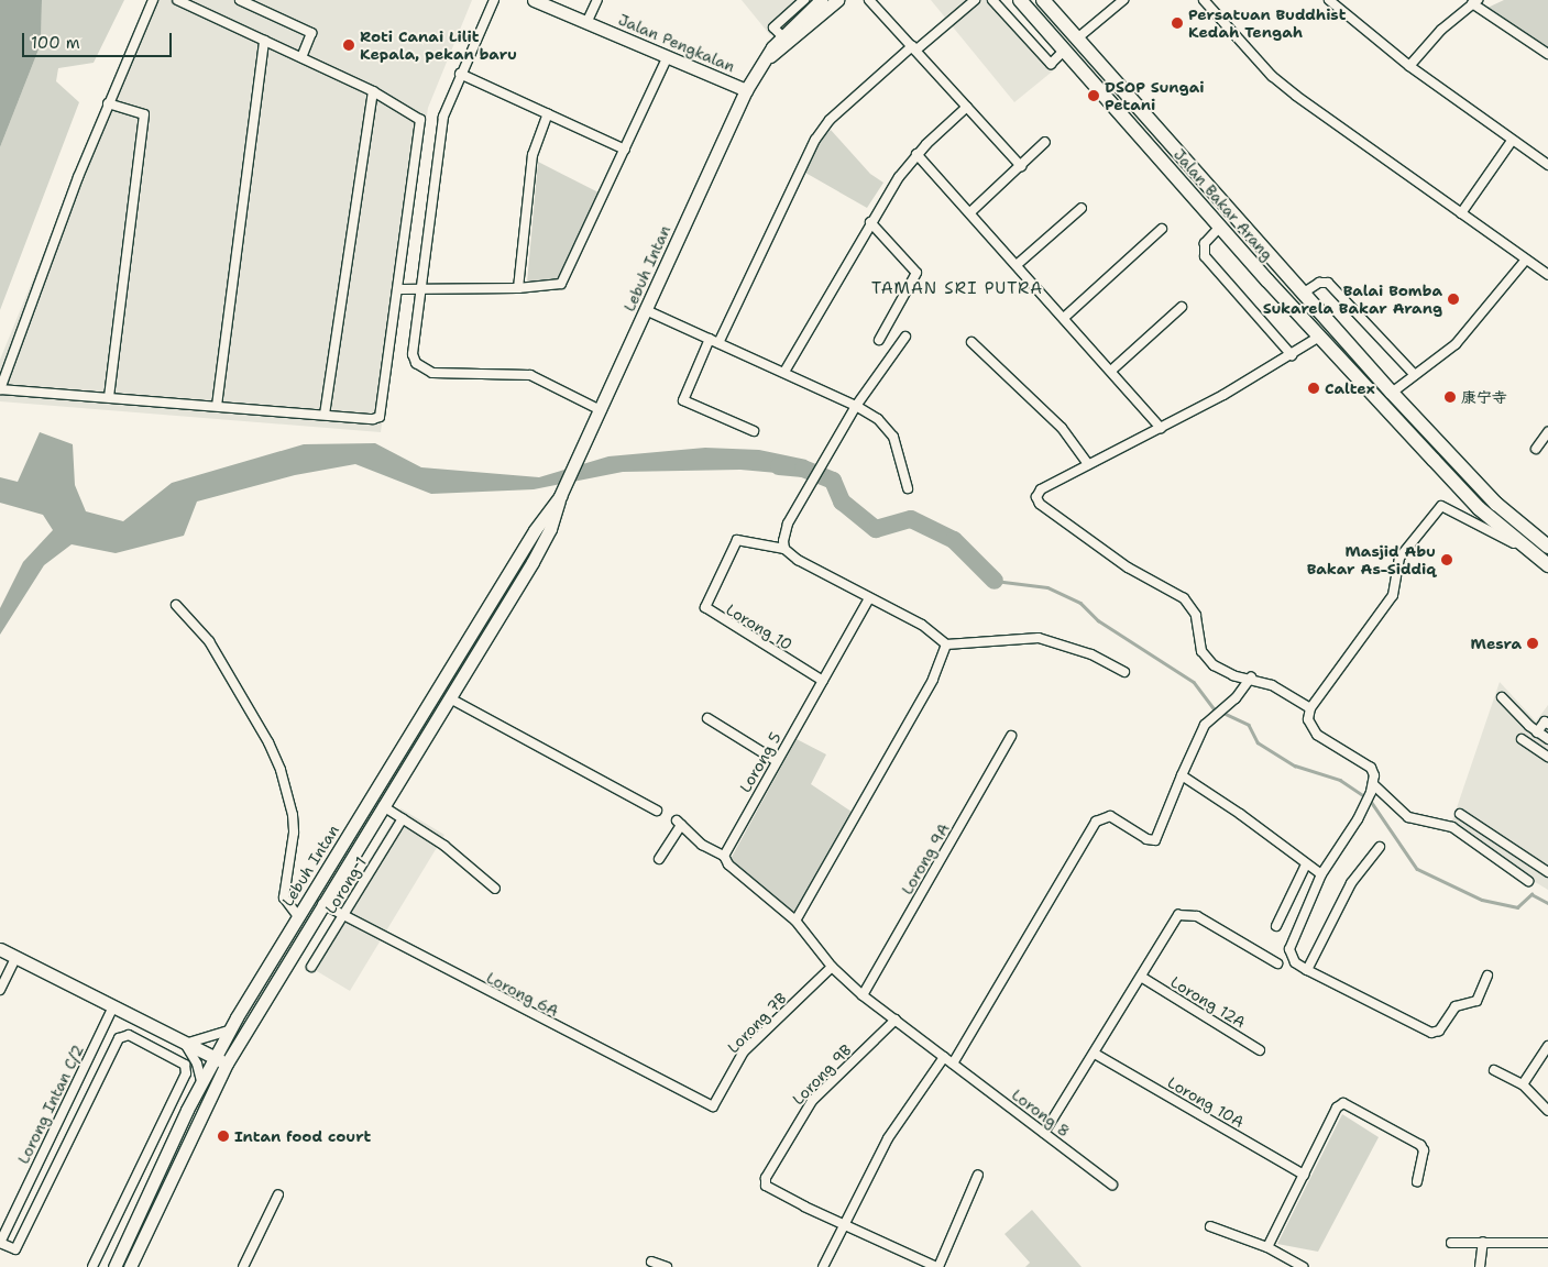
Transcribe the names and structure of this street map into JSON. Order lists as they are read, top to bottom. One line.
{"streets":{"main road":["Jalan Pengkalan","Jalan Bakar Arang","Lebuh Intan"],"street":["Lorong 10","Lorong 5","Lorong 9A","Lorong 1","Lorong 6A","Lorong 12A","Lorong 7B","Lorong 9B","Lorong 10A","Lorong Intan C/2","Lorong 8"]},"crossings":[["Jalan Pengkalan","Lebuh Intan"],["Lebuh Intan","Lorong 6A"],["Lorong 10","Lorong 5"],["Lorong 9A","Lorong 8"],["Lorong 1","Lorong 6A"],["Lorong 6A","Lorong 7B"],["Lorong 7B","Lorong 8"],["Lorong 9B","Lorong 8"]],"districts":["TAMAN SRI PUTRA"],"places":["Persatuan Buddhist Kedah Tengah","Roti Canai Lilit Kepala, pekan baru","DSOP Sungai Petani","Balai Bomba Sukarela Bakar Arang","Caltex","康宁寺","Masjid Abu Bakar As-Siddiq","Mesra","Intan food court"],"scale_bar":"100 m"}
